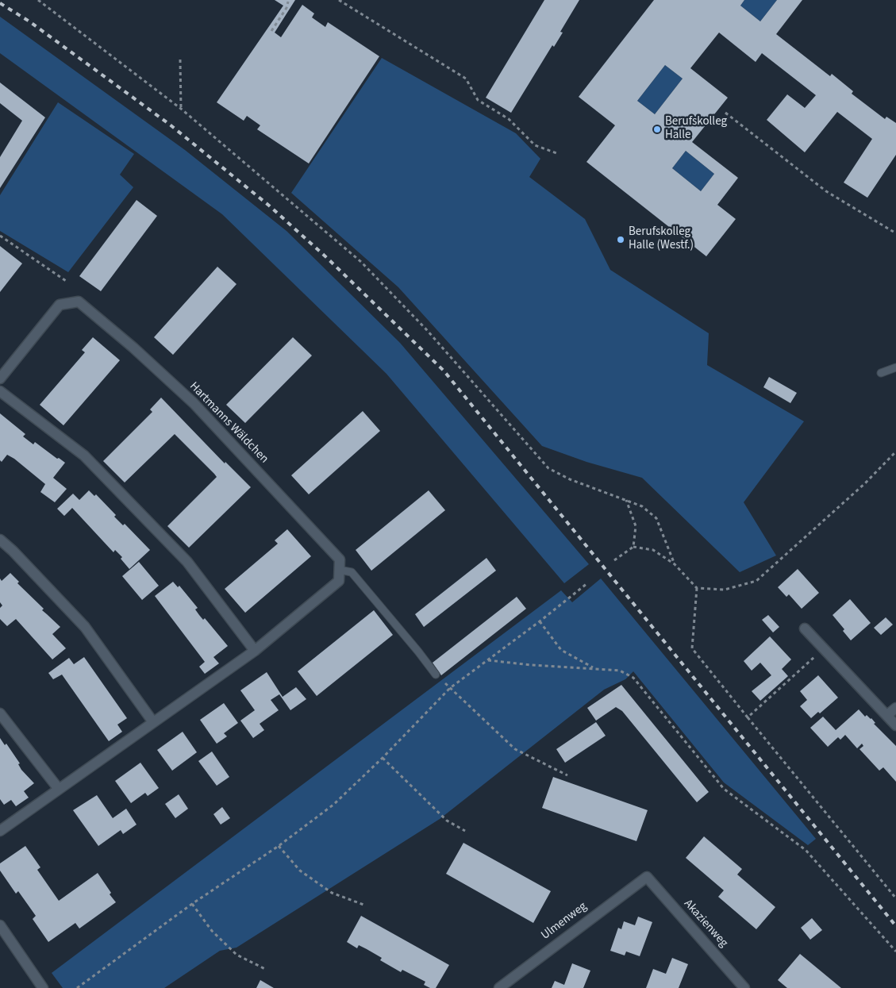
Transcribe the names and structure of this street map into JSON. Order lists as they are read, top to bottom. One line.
{"streets":{"street":["Hartmanns Wäldchen","Ulmenweg","Akazienweg"]},"crossings":[["Ulmenweg","Akazienweg"]],"places":["Berufskolleg Halle","Berufskolleg Halle (Westf.)"]}
